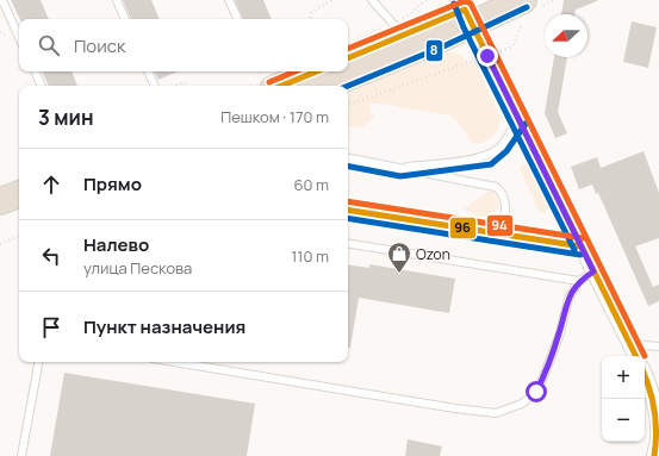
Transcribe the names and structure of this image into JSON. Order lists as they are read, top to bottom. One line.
{"places":{"shop":["Ozon"]},"lines":["transit line 94","transit line 8","transit line 96"],"north":"left","page":{"search":"Поиск","heading":["3 мин","Пешком · 170 m"],"list":[["Прямо","60 m"],["Налево","улица Пескова","110 m"],"Пункт назначения"],"map_buttons":["+","−"]}}
